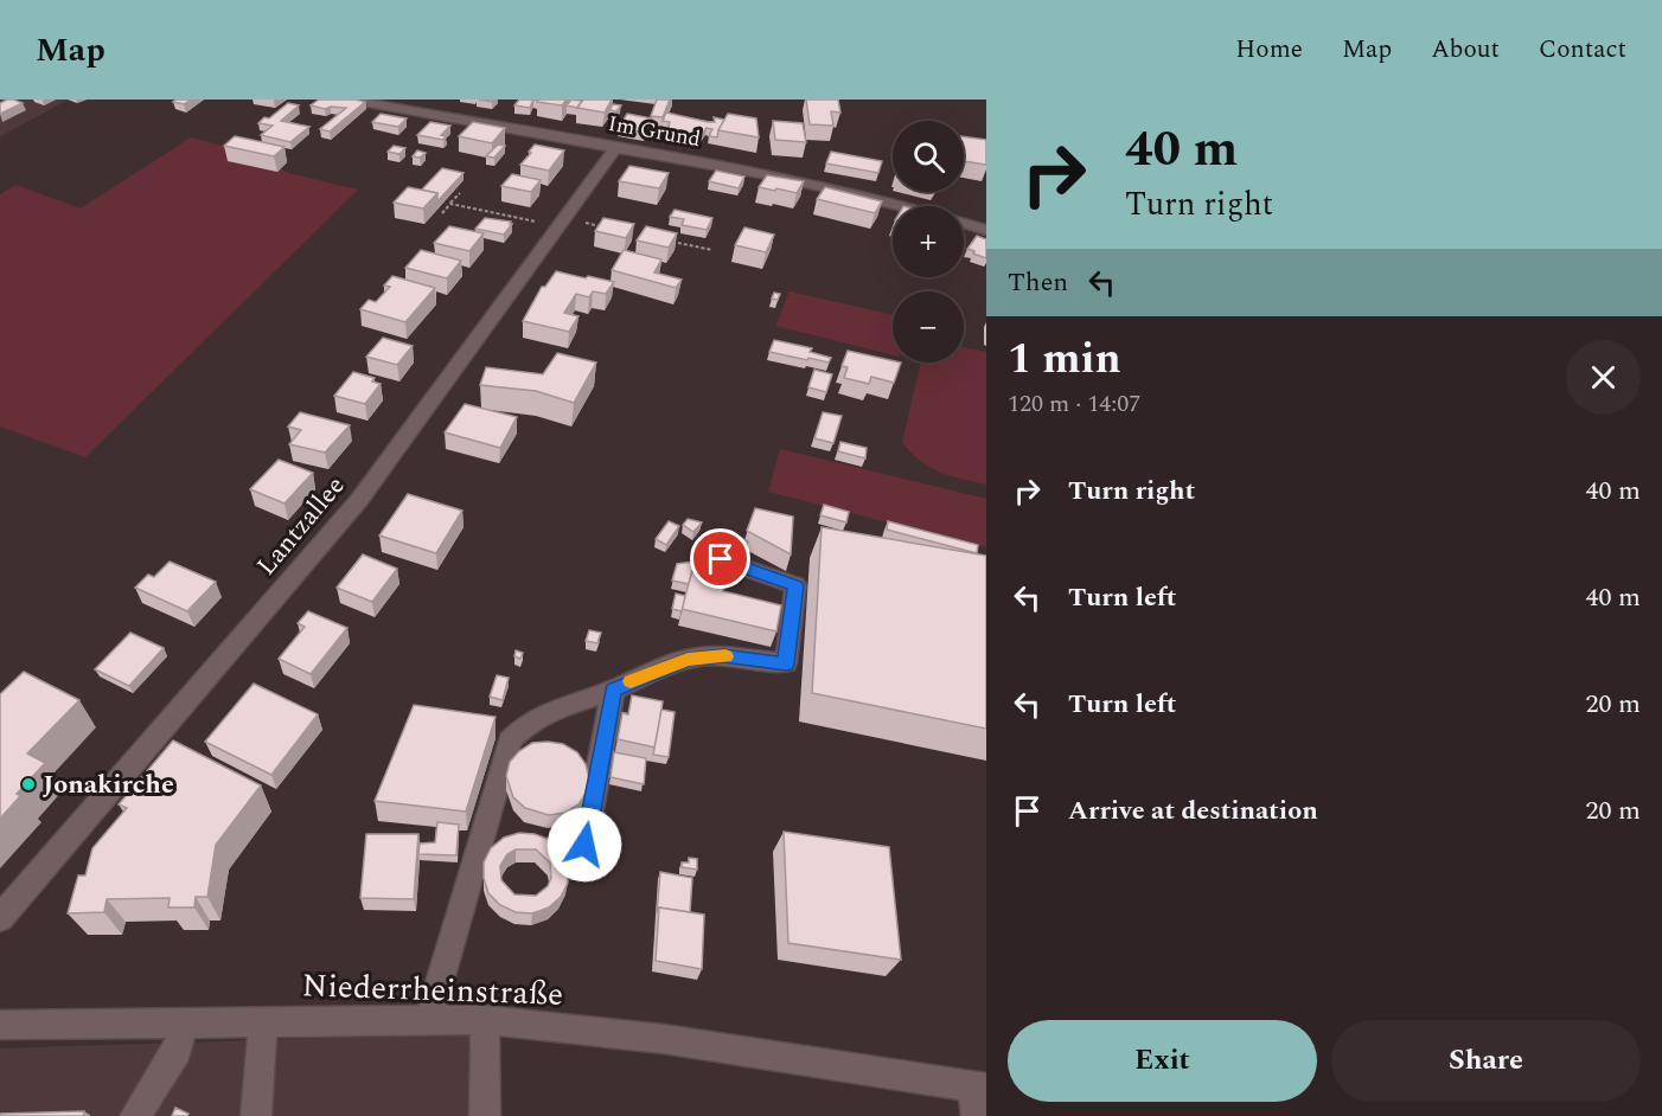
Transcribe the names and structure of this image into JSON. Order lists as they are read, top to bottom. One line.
{"streets":{"street":["Im Grund","Lantzallee","Niederrheinstraße"]},"crossings":[["Im Grund","Lantzallee"]],"places":["Jonakirche"],"page":{"header":"Map","nav":["Home","Map","About","Contact"],"turn":["40 m","Turn right"],"map_buttons":["+","−"],"then":"Then","heading":["1 min","120 m · 14:07"],"list":[{"name":"Turn right","value":"40 m"},{"name":"Turn left","value":"40 m"},{"name":"Turn left","value":"20 m"},{"name":"Arrive at destination","value":"20 m"}],"buttons":["Exit","Share"]}}
